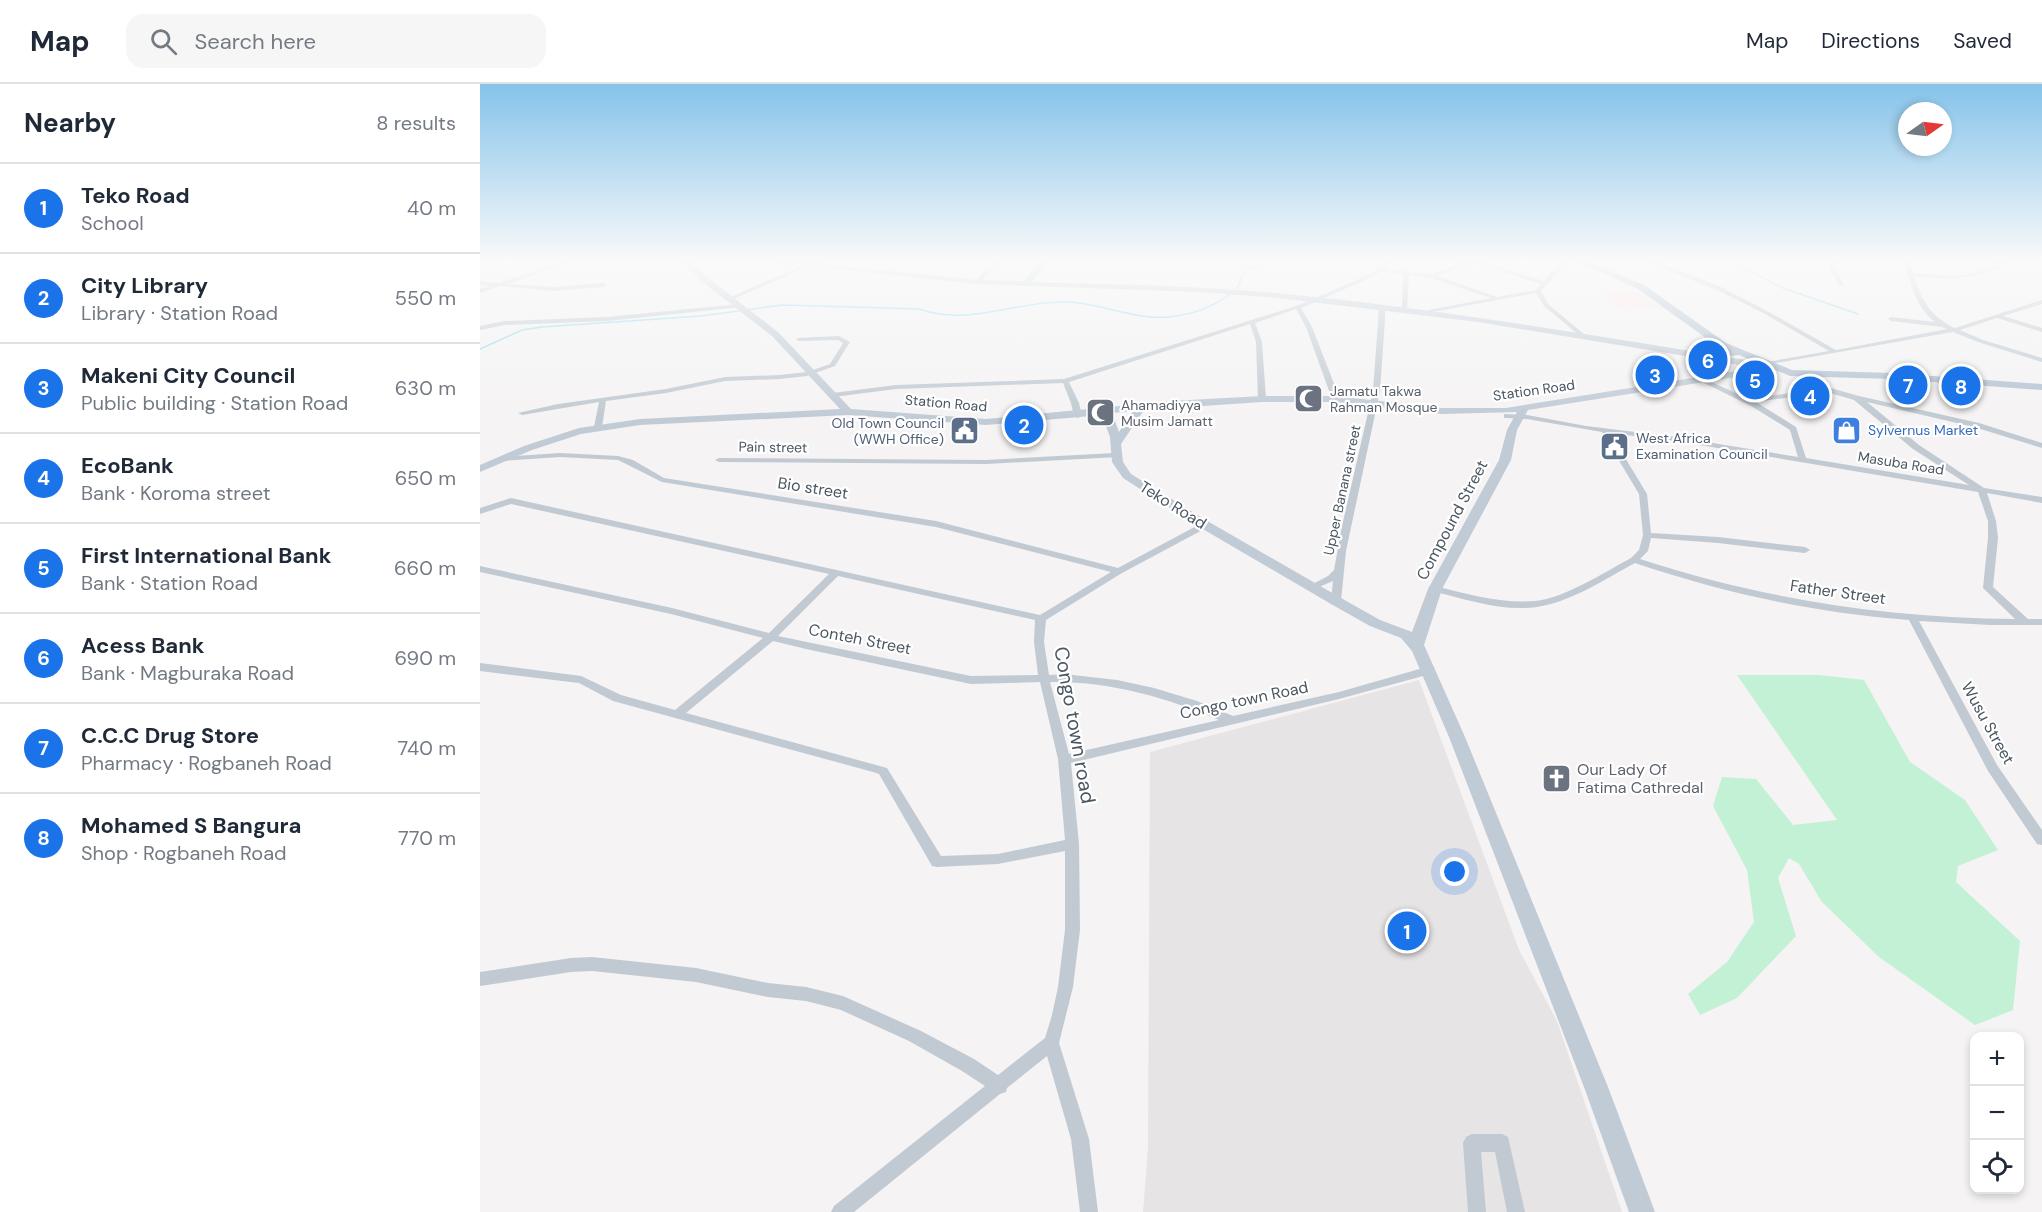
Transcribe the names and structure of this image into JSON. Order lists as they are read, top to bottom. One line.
{"streets":{"street":["Station Road","Pain street","Masuba Road","Bio street","Upper Banana street","Teko Road","Compound Street","Father Street","Conteh Street","Congo town Road","Wusu Street","Congo town road"]},"crossings":[["Station Road","Masuba Road"],["Station Road","Bio street"],["Station Road","Upper Banana street"],["Station Road","Teko Road"],["Station Road","Compound Street"],["Pain street","Teko Road"],["Masuba Road","Compound Street"],["Upper Banana street","Teko Road"],["Teko Road","Compound Street"],["Teko Road","Congo town Road"],["Father Street","Wusu Street"],["Conteh Street","Congo town Road"],["Conteh Street","Congo town road"],["Congo town Road","Congo town road"]],"places":{"mosque":["Jamatu Takwa Rahman Mosque","Ahamadiyya Musim Jamatt"],"shop":["Sylvernus Market"],"public building":["Old Town Council (WWH Office)","West Africa Examination Council"],"church":["Our Lady Of Fatima Cathredal"]},"north":"right","page":{"header":"Map","search":"Search here","nav":["Map","Directions","Saved"],"heading":["Nearby","8 results"],"list":[{"mark":"1","name":"Teko Road","note":"School","value":"40 m"},{"mark":"2","name":"City Library","note":"Library · Station Road","value":"550 m"},{"mark":"3","name":"Makeni City Council","note":"Public building · Station Road","value":"630 m"},{"mark":"4","name":"EcoBank","note":"Bank · Koroma street","value":"650 m"},{"mark":"5","name":"First International Bank","note":"Bank · Station Road","value":"660 m"},{"mark":"6","name":"Acess Bank","note":"Bank · Magburaka Road","value":"690 m"},{"mark":"7","name":"C.C.C Drug Store","note":"Pharmacy · Rogbaneh Road","value":"740 m"},{"mark":"8","name":"Mohamed S Bangura","note":"Shop · Rogbaneh Road","value":"770 m"}],"pins":["6","3","5","7","8","4","2","1"],"map_buttons":["+","−"]}}
